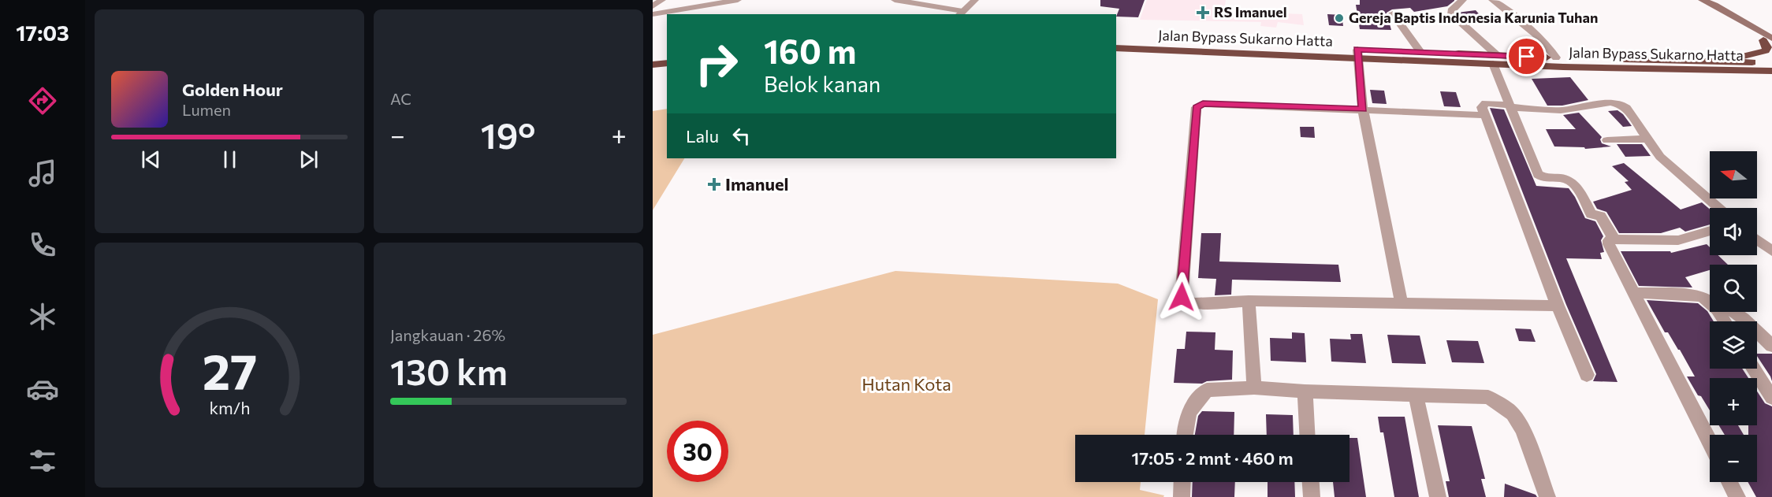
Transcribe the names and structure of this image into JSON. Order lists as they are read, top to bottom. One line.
{"streets":{"highway":["Jalan Bypass Sukarno Hatta"]},"parks":["Hutan Kota"],"places":{"health":["RS Imanuel","Imanuel"],"other":["Gereja Baptis Indonesia Karunia Tuhan"]},"north":"left","page":{"tabs":"17:03","tile":["AC",["Jangkauan · 26%","130 km"]],"turn":["160 m","Belok kanan"],"song":["Golden Hour","Lumen"],"then":"Lalu","heat":["−","19°","+"],"map_buttons":["+","−"],"limit":"30","trip":"17:05 · 2 mnt · 460 m","gauge":["27","km/h"]}}
